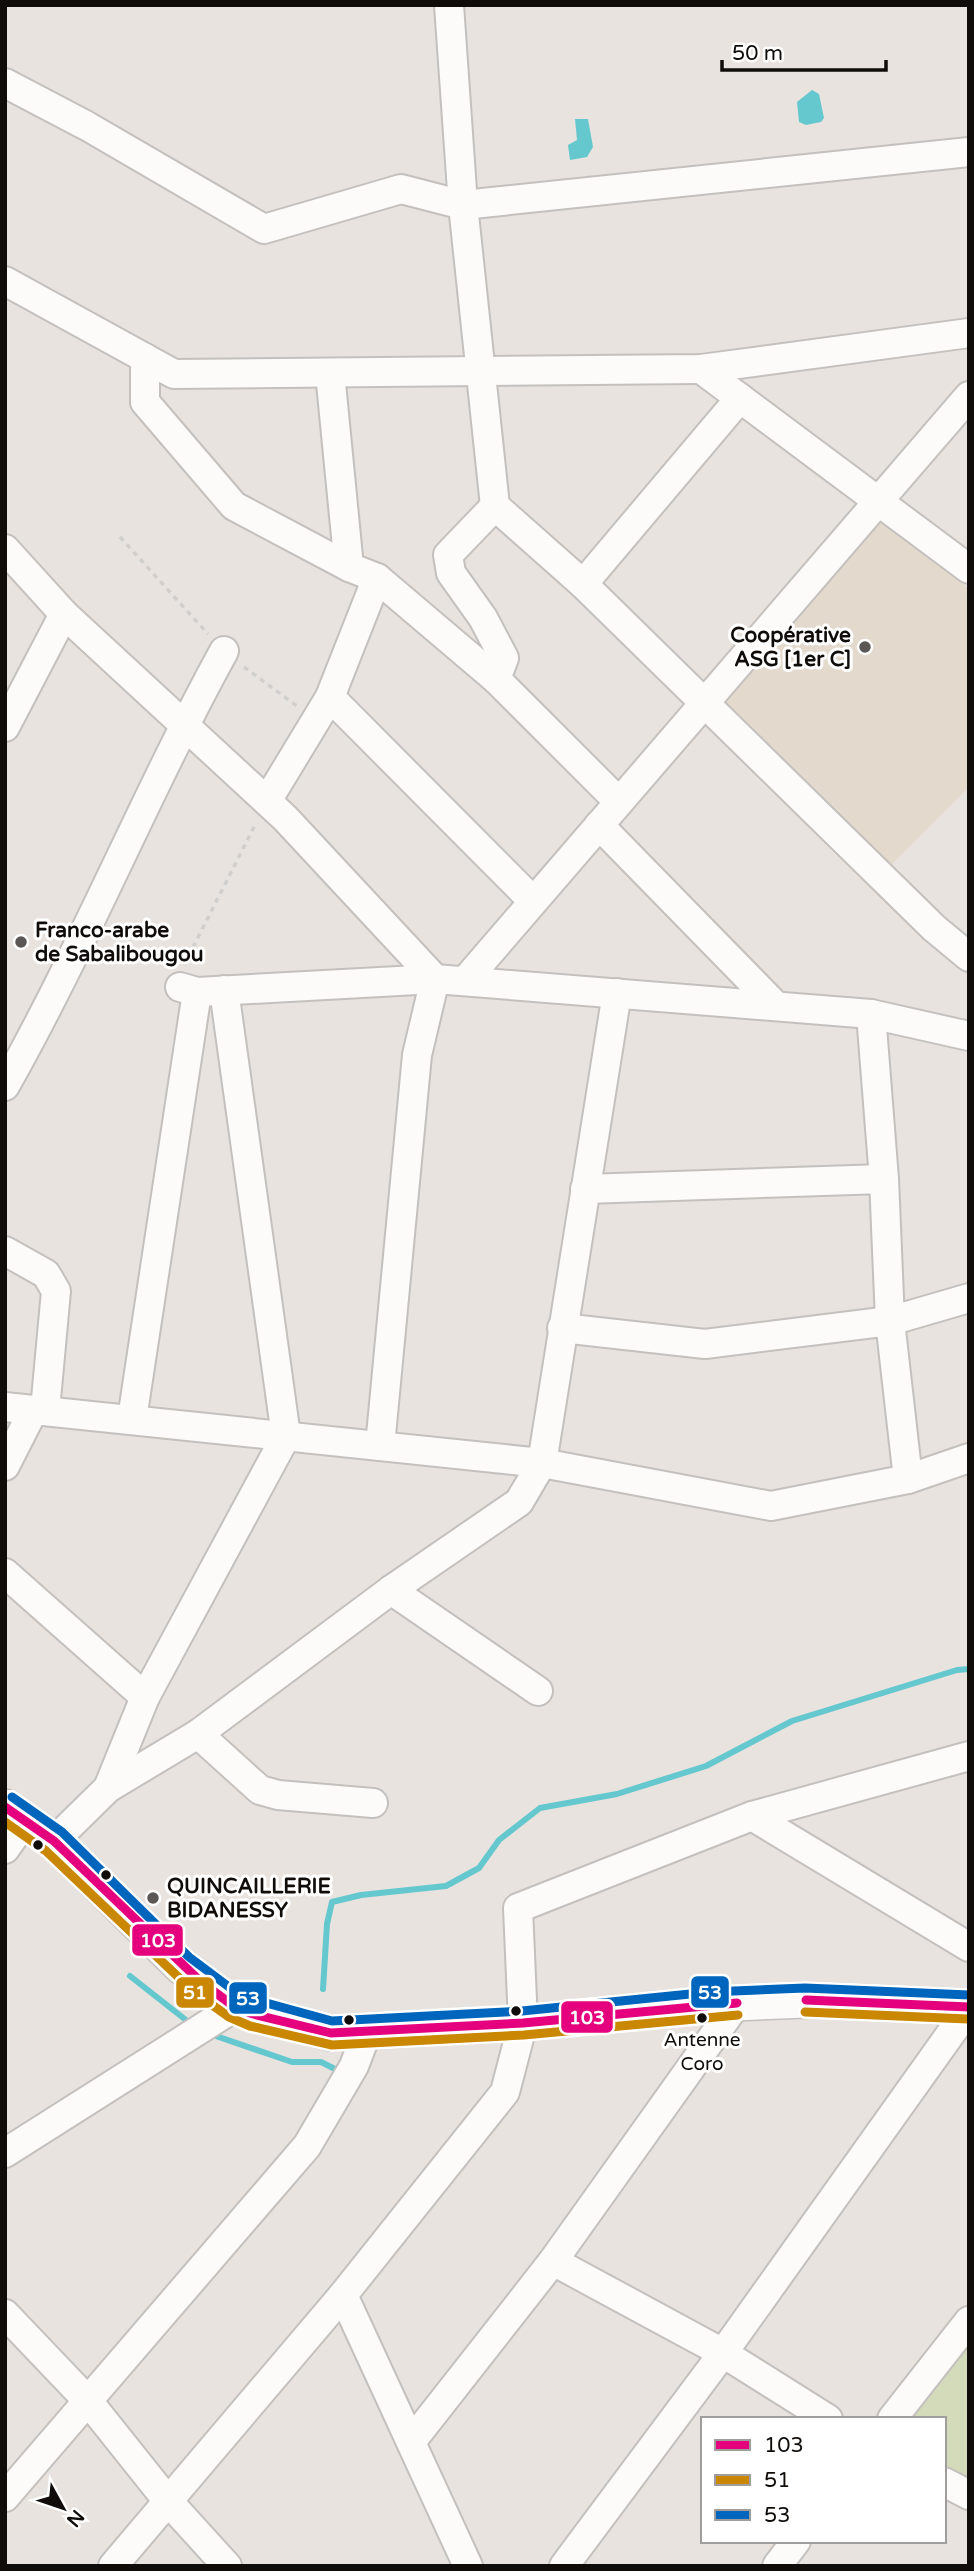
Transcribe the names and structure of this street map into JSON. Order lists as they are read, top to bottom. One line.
{"places":["Coopérative ASG [1er C]","Franco-arabe de Sabalibougou","QUINCAILLERIE BIDANESSY","Antenne Coro"],"lines":["transit line 53","transit line 103","transit line 51"],"legend":["103","51","53"],"scale_bar":"50 m","north":"bottom right"}
